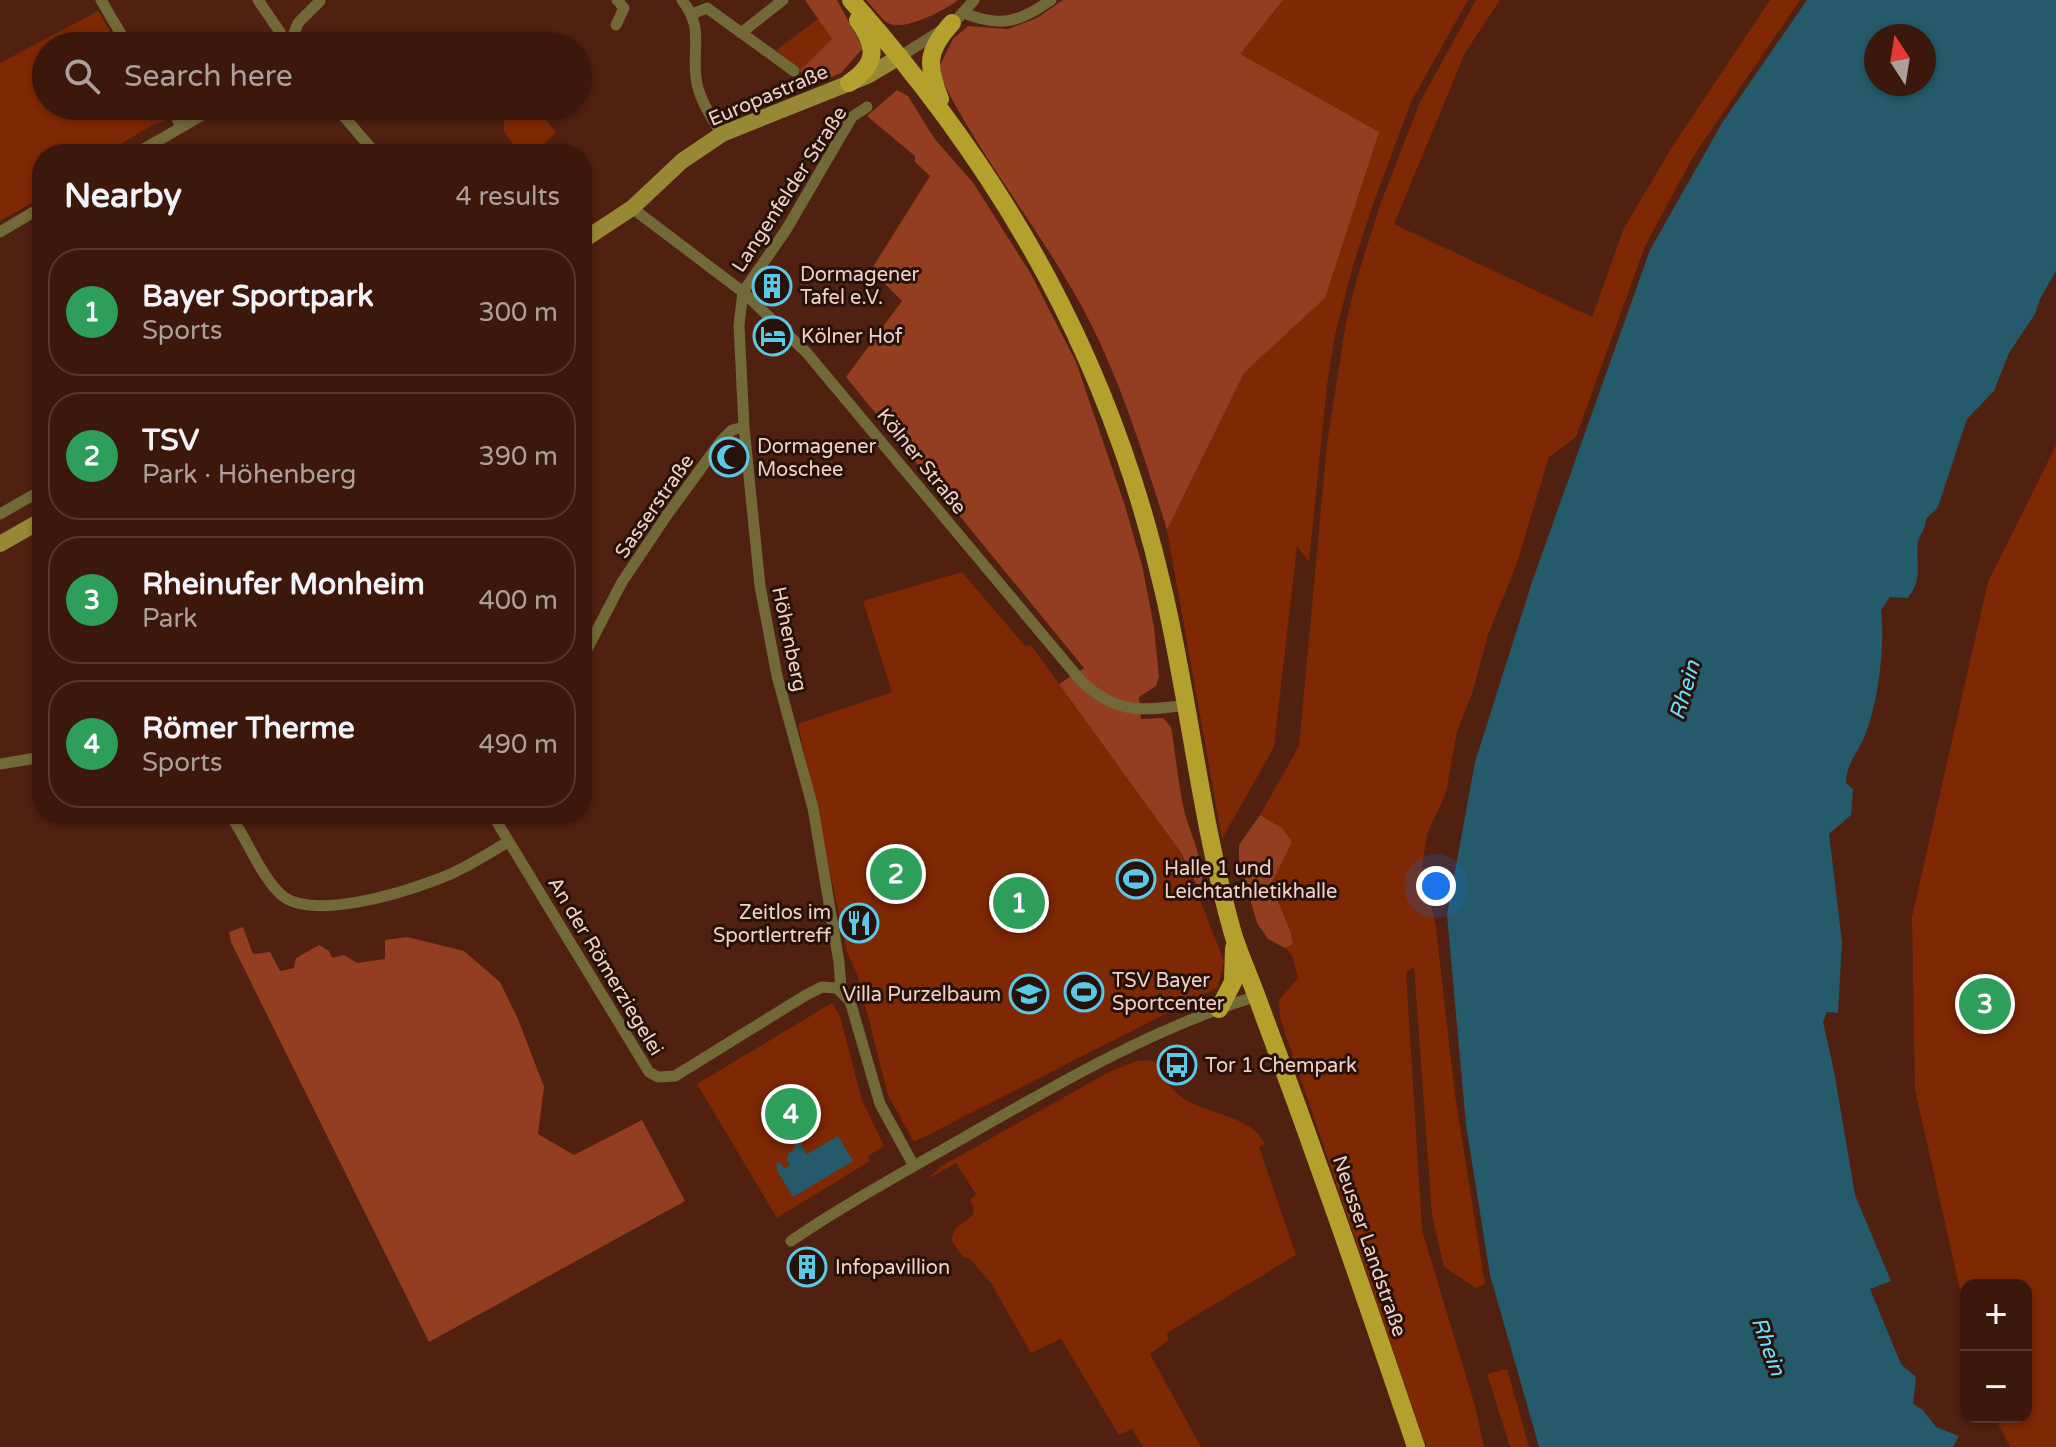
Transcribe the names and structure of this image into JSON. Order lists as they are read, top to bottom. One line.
{"streets":{"main road":["Europastraße","Neusser Landstraße"],"street":["Langenfelder Straße","Kölner Straße","Sasserstraße","Höhenberg","An der Römerziegelei"]},"crossings":[["Europastraße","Kölner Straße"],["Langenfelder Straße","Kölner Straße"],["Langenfelder Straße","Höhenberg"],["Kölner Straße","Höhenberg"],["Sasserstraße","Höhenberg"],["Höhenberg","An der Römerziegelei"]],"water":["Rhein"],"places":{"building":["Dormagener Tafel e.V.","Infopavillion"],"hotel":["Kölner Hof"],"mosque":["Dormagener Moschee"],"sports":["Halle 1 und Leichtathletikhalle","TSV Bayer Sportcenter"],"restaurant":["Zeitlos im Sportlertreff"],"school or university":["Villa Purzelbaum"],"bus stop":["Tor 1 Chempark"]},"north":"top","page":{"search":"Search here","heading":["Nearby","4 results"],"list":[{"mark":"1","name":"Bayer Sportpark","note":"Sports","value":"300 m"},{"mark":"2","name":"TSV","note":"Park · Höhenberg","value":"390 m"},{"mark":"3","name":"Rheinufer Monheim","note":"Park","value":"400 m"},{"mark":"4","name":"Römer Therme","note":"Sports","value":"490 m"}],"pins":["2","1","3","4"],"map_buttons":["+","−"]}}
